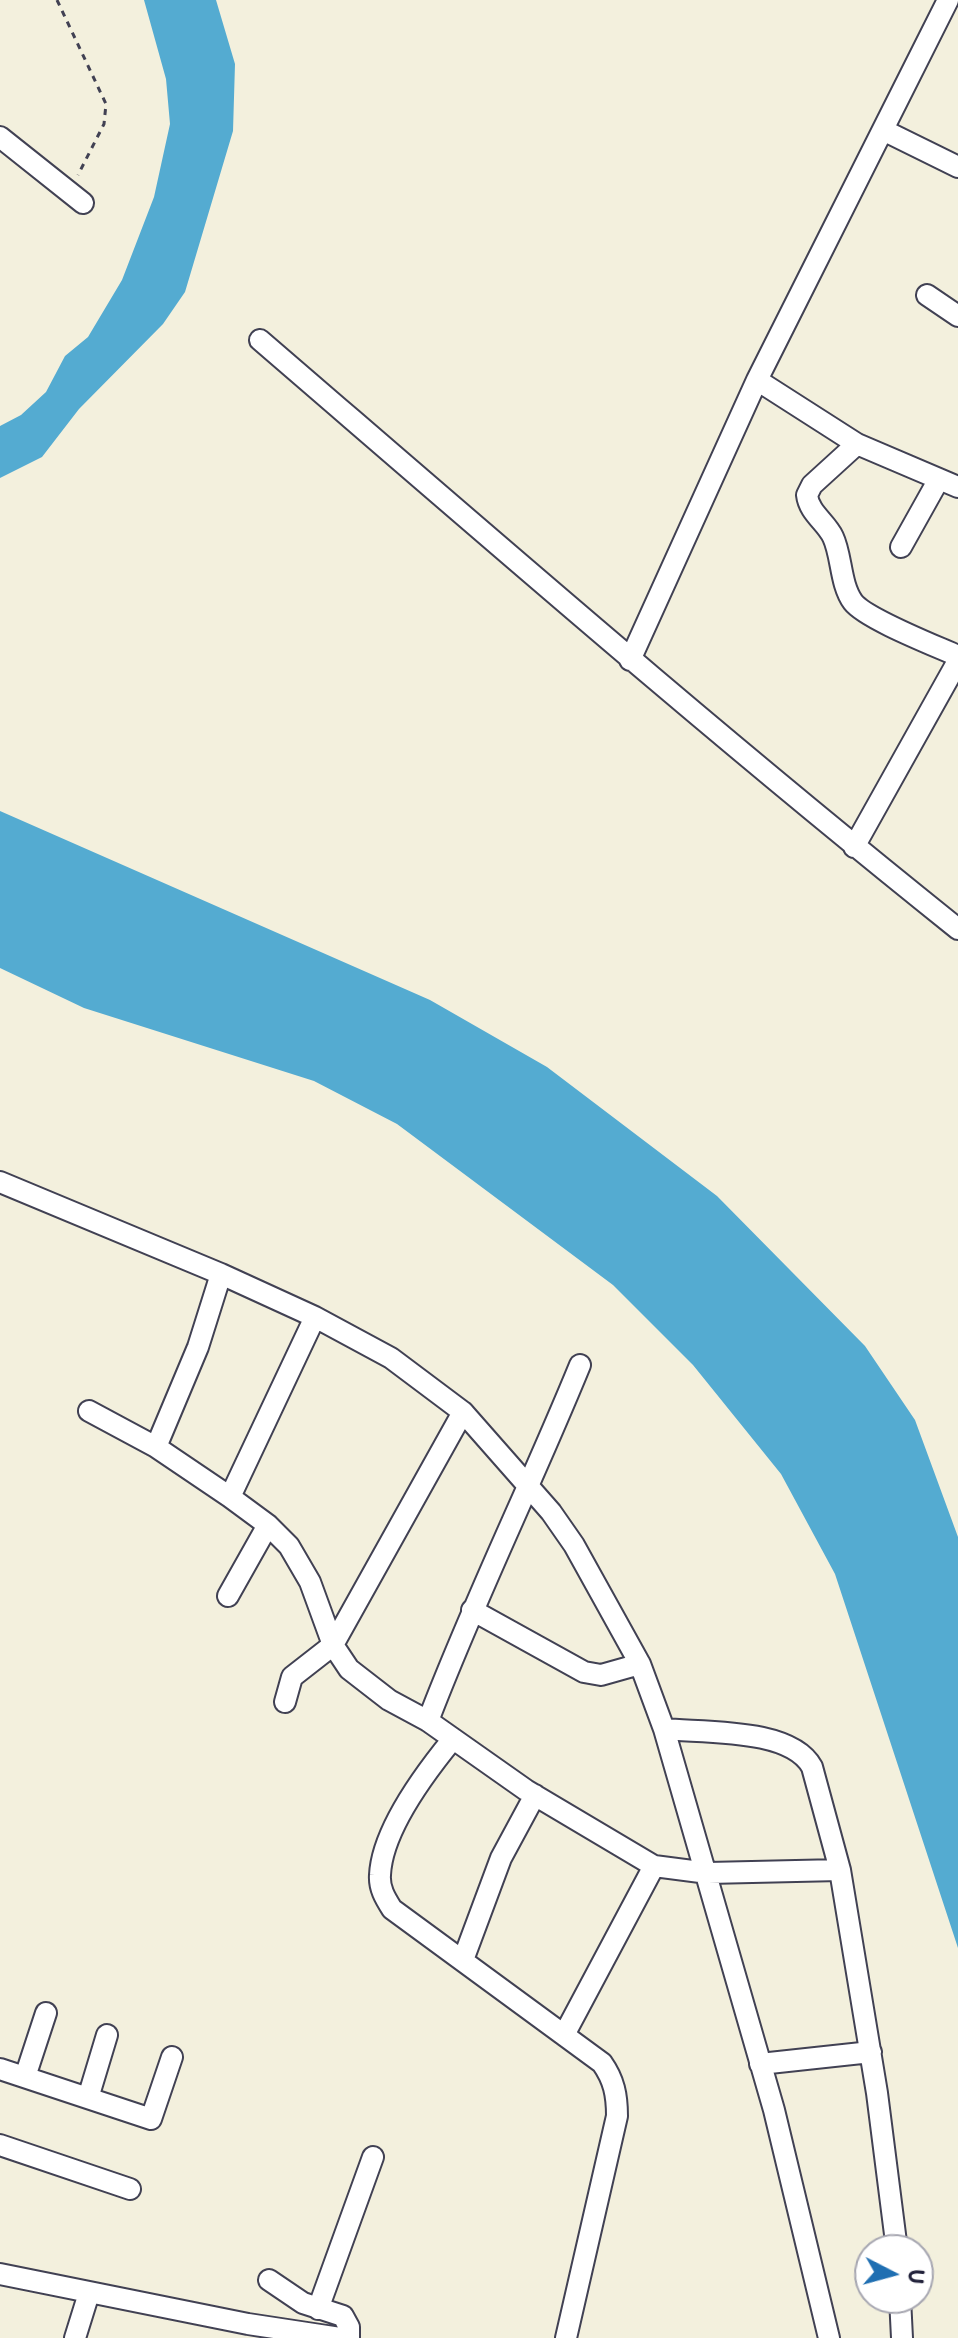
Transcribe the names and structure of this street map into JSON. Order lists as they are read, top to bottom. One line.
{"north":"right"}
